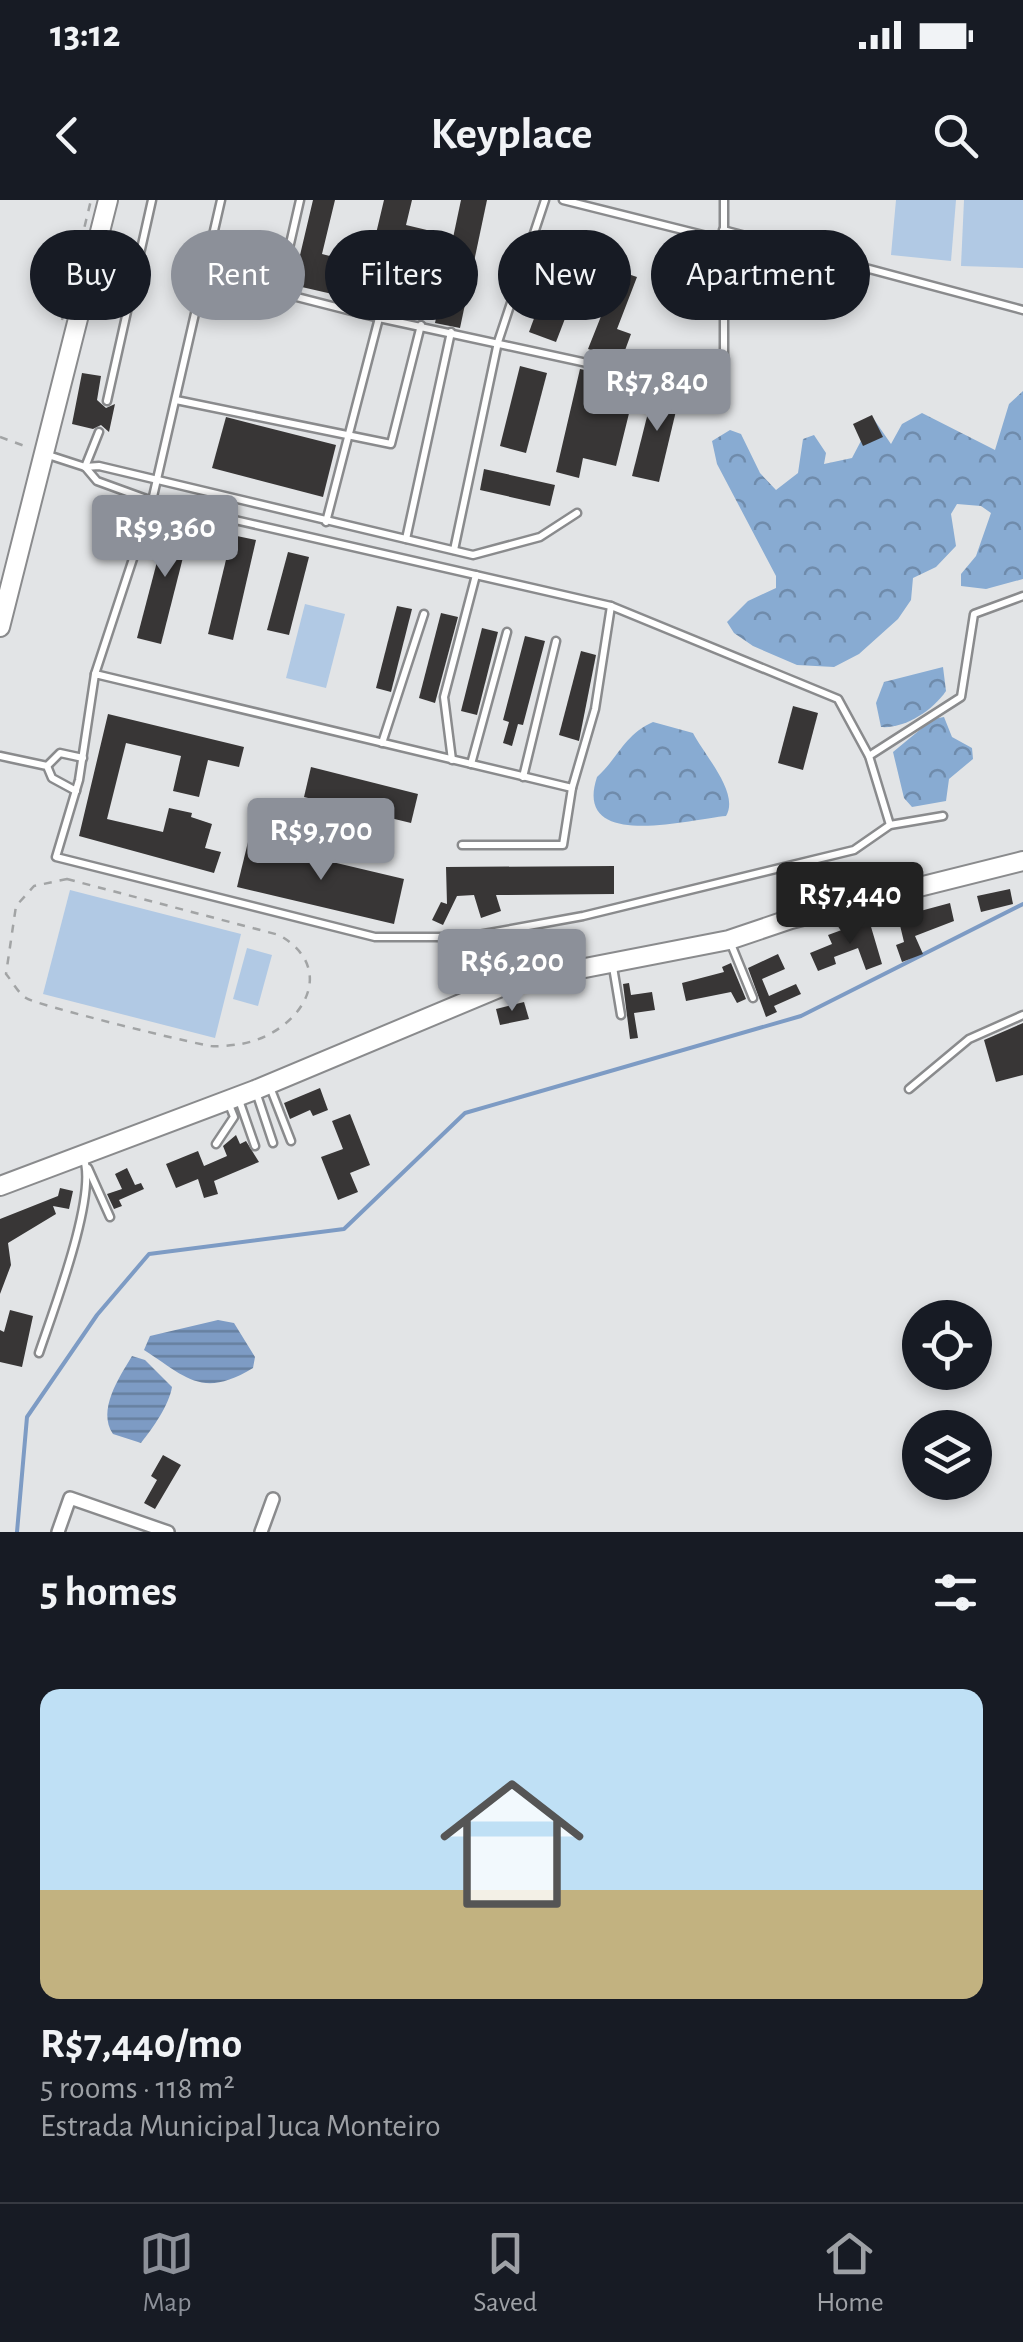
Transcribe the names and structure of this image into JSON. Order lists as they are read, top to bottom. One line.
{"page":{"status":"13:12","header":"Keyplace","chip":["Buy","Rent","Filters","New","Apartment"],"price":["R$7,840","R$9,360","R$9,700","R$7,440","R$6,200"],"heading":"5 homes","list":[{"name":"R$7,440/mo","note":"5 rooms · 118 m² · Estrada Municipal Juca Monteiro"}],"tabs":["Map","Saved","Home"]}}
